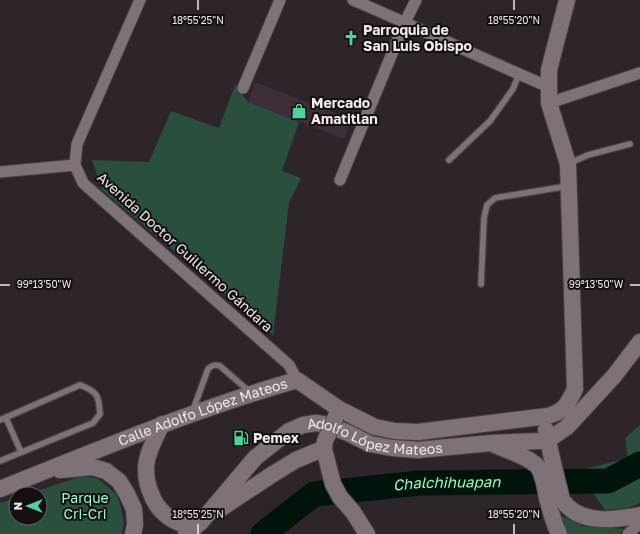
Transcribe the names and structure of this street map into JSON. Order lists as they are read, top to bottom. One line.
{"streets":{"main road":["Calle Adolfo López Mateos","Adolfo López Mateos"],"street":["Avenida Doctor Guillermo Gándara"]},"crossings":[["Avenida Doctor Guillermo Gándara","Calle Adolfo López Mateos"]],"water":["Chalchihuapan"],"parks":["Parque Cri-Cri"],"places":{"church":["Parroquia de San Luis Obispo"],"shop":["Mercado Amatitlan"],"fuel station":["Pemex"]},"north":"left","coordinates":["18°55'25\"N","18°55'20\"N","99°13'50\"W"]}
